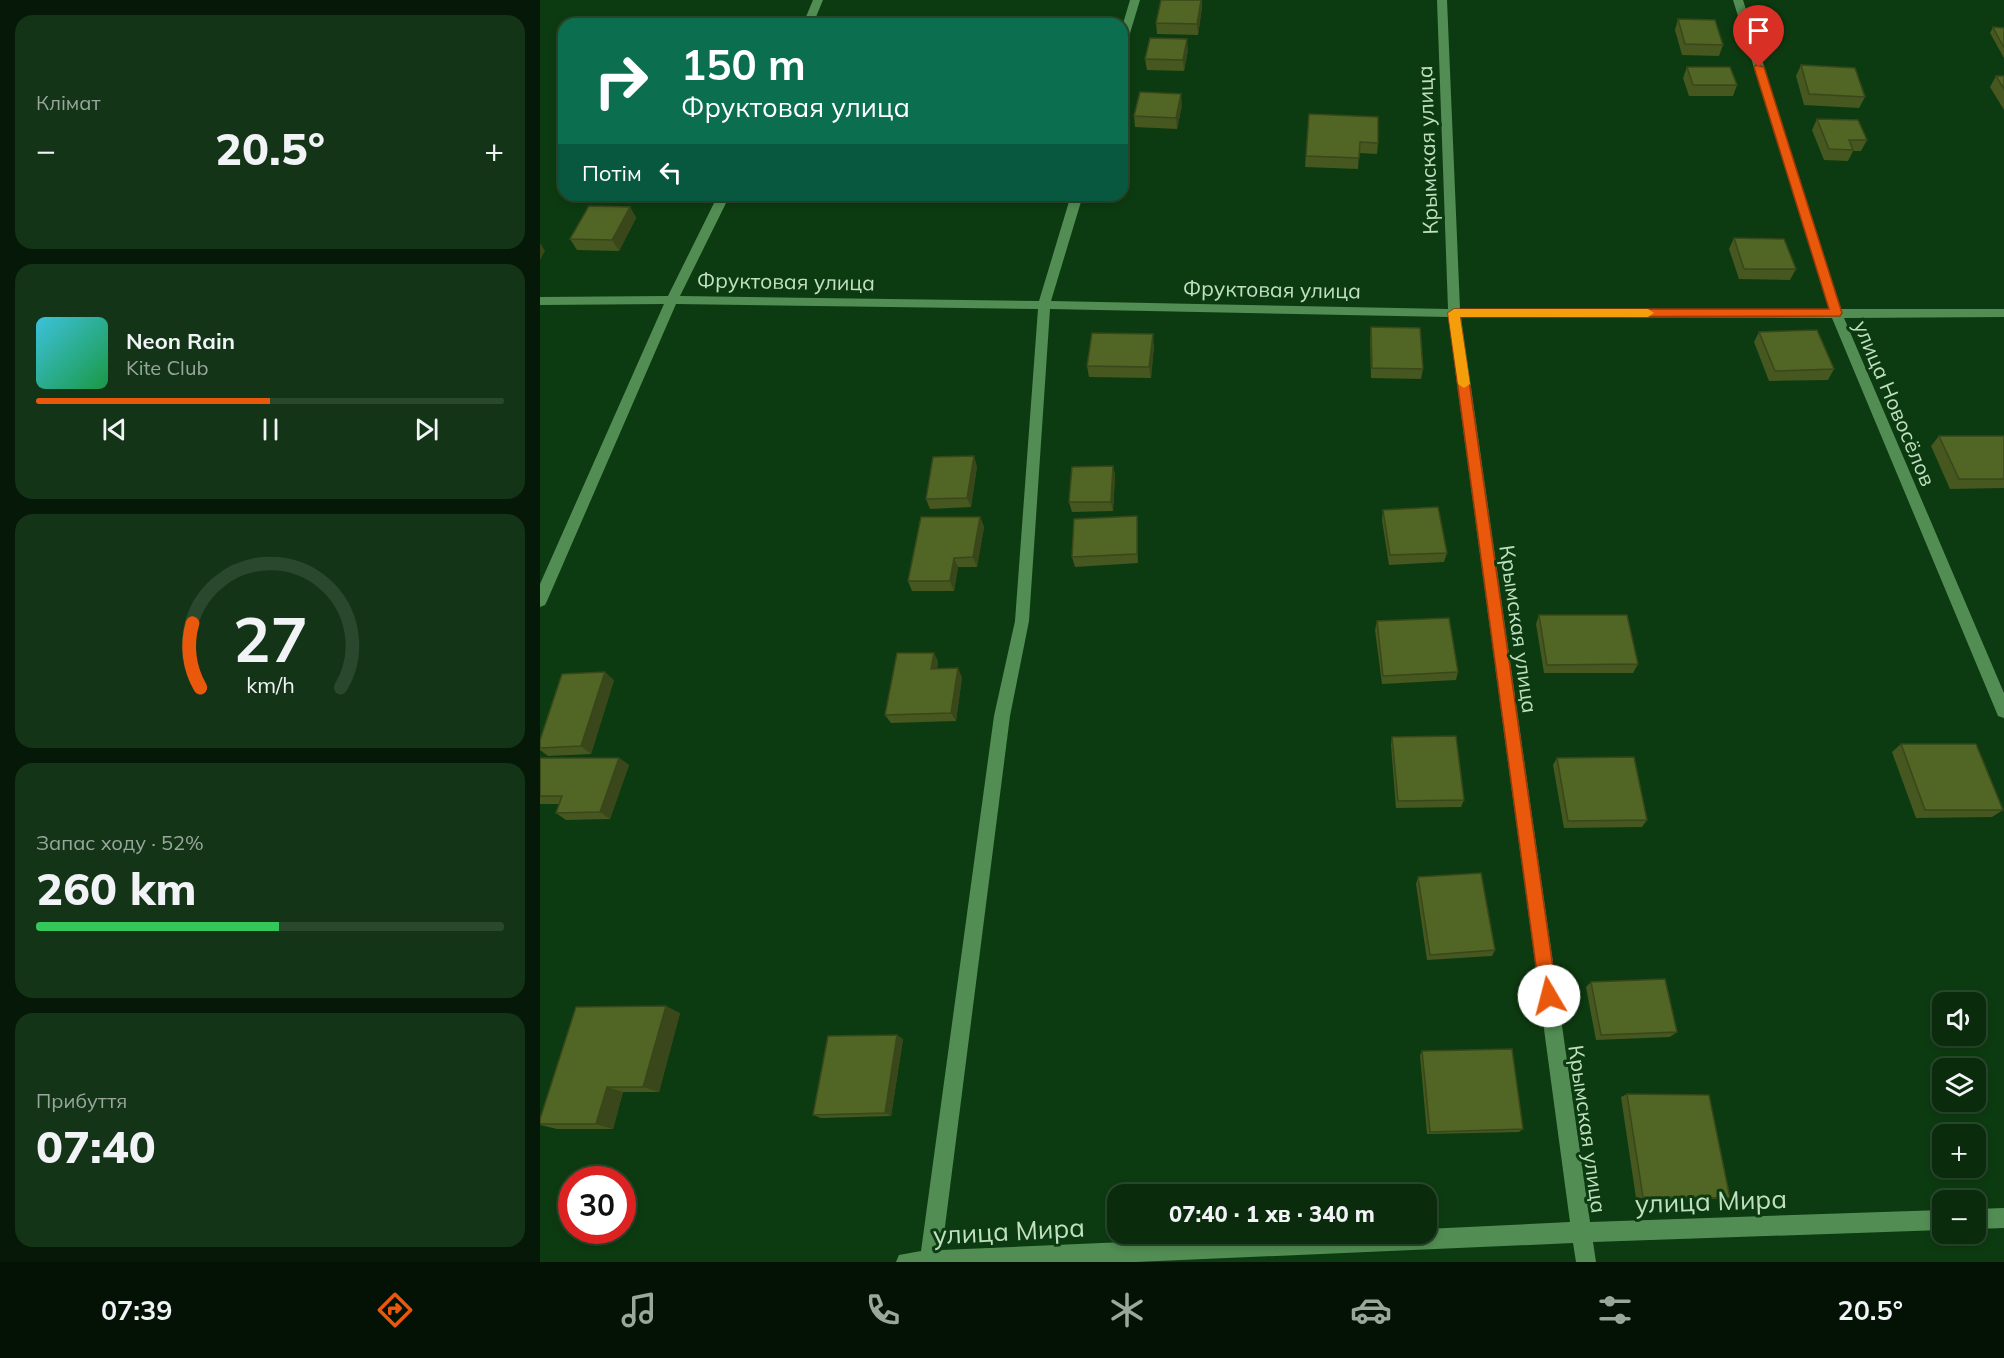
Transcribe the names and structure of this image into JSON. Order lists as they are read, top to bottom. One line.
{"streets":{"street":["Крымская улица","Фруктовая улица","улица Новосёлов","улица Мира"]},"crossings":[["Крымская улица","Фруктовая улица"],["Крымская улица","улица Мира"],["Фруктовая улица","улица Новосёлов"]],"page":{"tile":["Клімат",["Запас ходу · 52%","260 km"],["Прибуття","07:40"]],"turn":["150 m","Фруктовая улица"],"heat":["−","20.5°","+"],"then":"Потім","song":["Neon Rain","Kite Club"],"map_buttons":["+","−"],"limit":"30","trip":"07:40 · 1 хв · 340 m","tabs":["07:39","20.5°"],"gauge":["27","km/h"]}}
